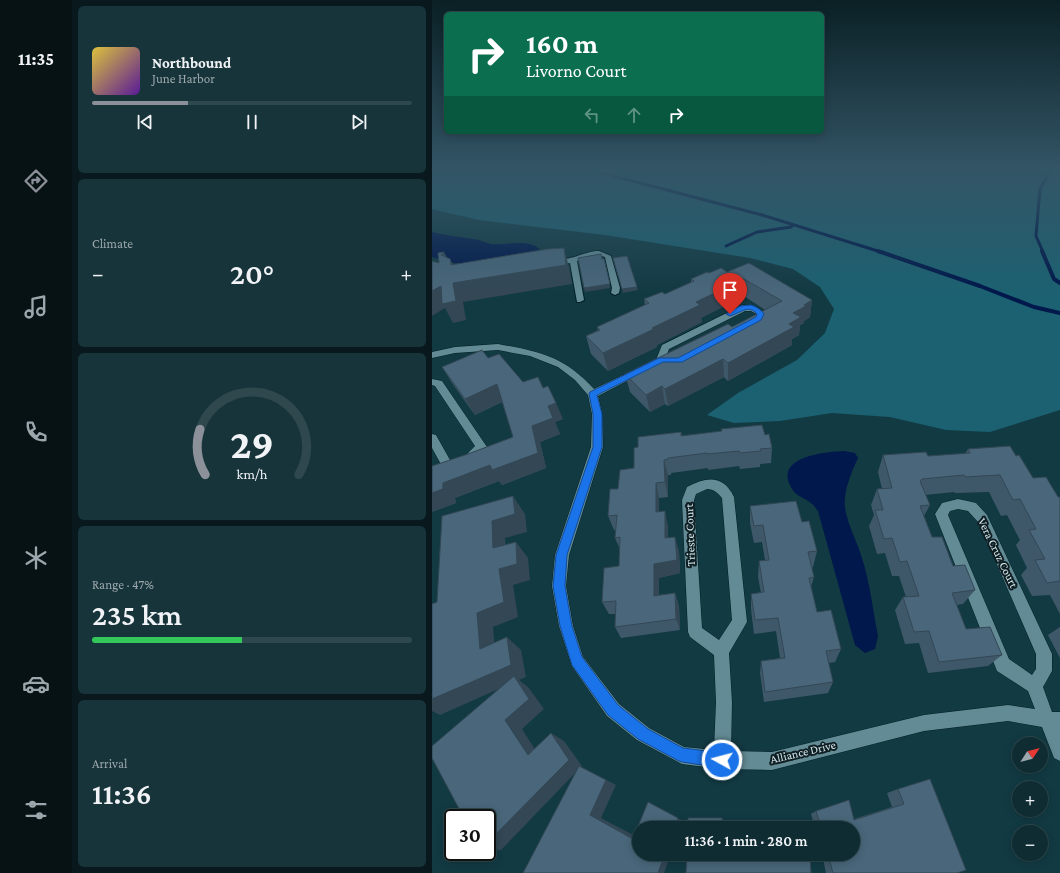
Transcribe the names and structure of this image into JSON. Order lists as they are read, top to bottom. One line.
{"streets":{"street":["Trieste Court","Vera Cruz Court","Alliance Drive"]},"north":"top right","page":{"tabs":"11:35","turn":["160 m","Livorno Court"],"song":["Northbound","June Harbor"],"tile":["Climate",["Range · 47%","235 km"],["Arrival","11:36"]],"heat":["−","20°","+"],"map_buttons":["+","−"],"limit":"30","trip":"11:36 · 1 min · 280 m","gauge":["29","km/h"]}}
